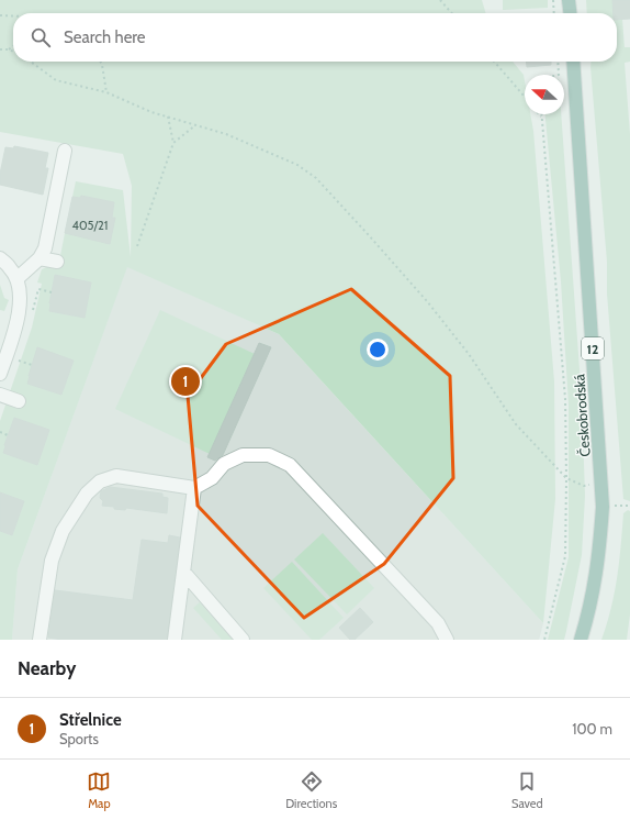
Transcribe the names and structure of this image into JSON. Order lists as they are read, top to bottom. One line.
{"streets":{"main road":["12","Českobrodská"]},"house_numbers":["405/21"],"north":"left","page":{"search":"Search here","pins":"1","heading":"Nearby","list":[{"mark":"1","name":"Střelnice","note":"Sports","value":"100 m"}],"nav":["Map","Directions","Saved"]}}
